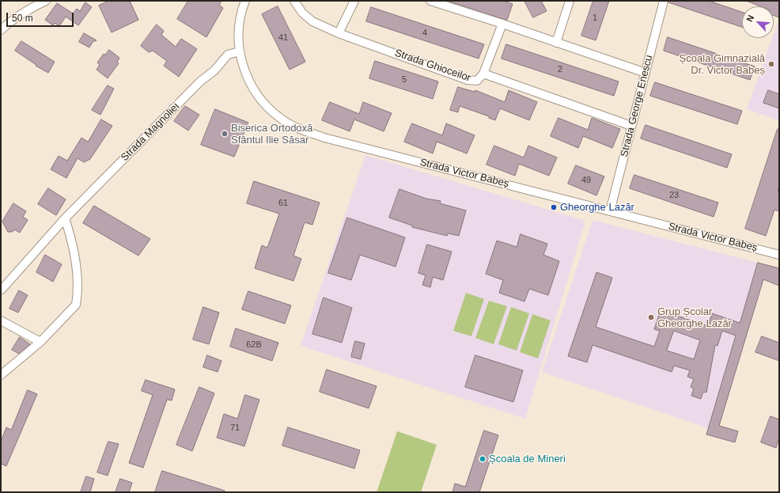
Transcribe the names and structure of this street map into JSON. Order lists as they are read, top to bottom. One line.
{"streets":{"street":["Strada Ghioceilor","Strada George Enescu","Strada Magnoliei","Strada Victor Babeș"]},"crossings":[["Strada Ghioceilor","Strada George Enescu"],["Strada George Enescu","Strada Victor Babeș"],["Strada Magnoliei","Strada Victor Babeș"]],"places":["Școala Gimnazială Dr. Victor Babeș","Biserica Ortodoxă Sfântul Ilie Săsar","Gheorghe Lazăr","Grup Școlar Gheorghe Lazăr","Școala de Mineri"],"house_numbers":["1","4","41","2","5","49","23","61","62B","71"],"scale_bar":"50 m","north":"top left"}
